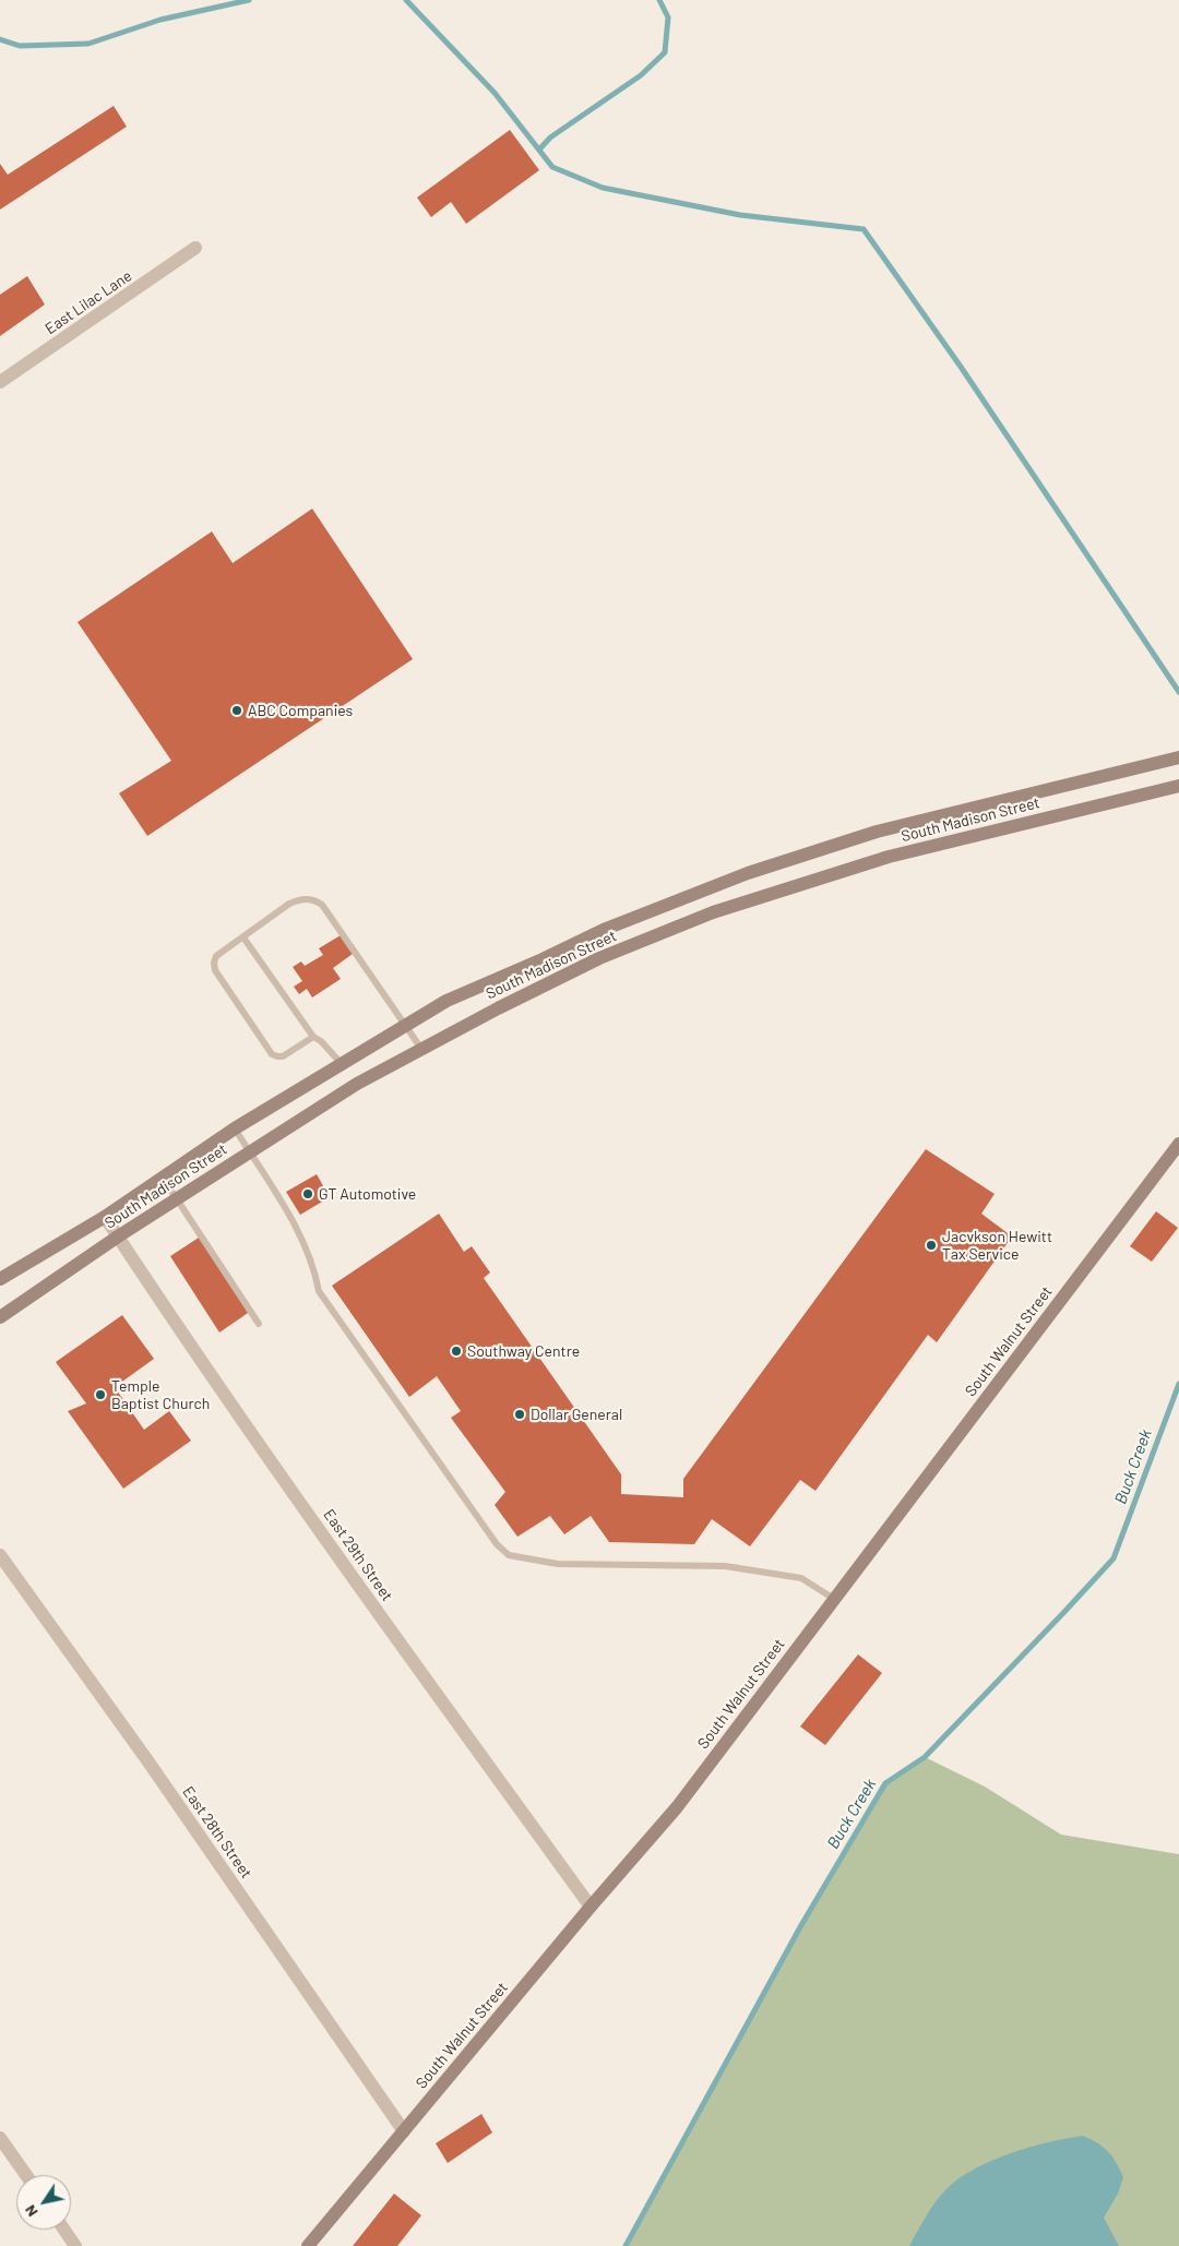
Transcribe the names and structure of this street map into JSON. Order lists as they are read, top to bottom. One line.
{"streets":{"main road":["South Madison Street","South Walnut Street"],"street":["East Lilac Lane","East 29th Street","East 28th Street"]},"crossings":[["South Madison Street","East 29th Street"],["South Walnut Street","East 29th Street"],["South Walnut Street","East 28th Street"]],"water":["Buck Creek"],"places":["ABC Companies","GT Automotive","Jacvkson Hewitt Tax Service","Southway Centre","Temple Baptist Church","Dollar General"],"north":"bottom left"}
